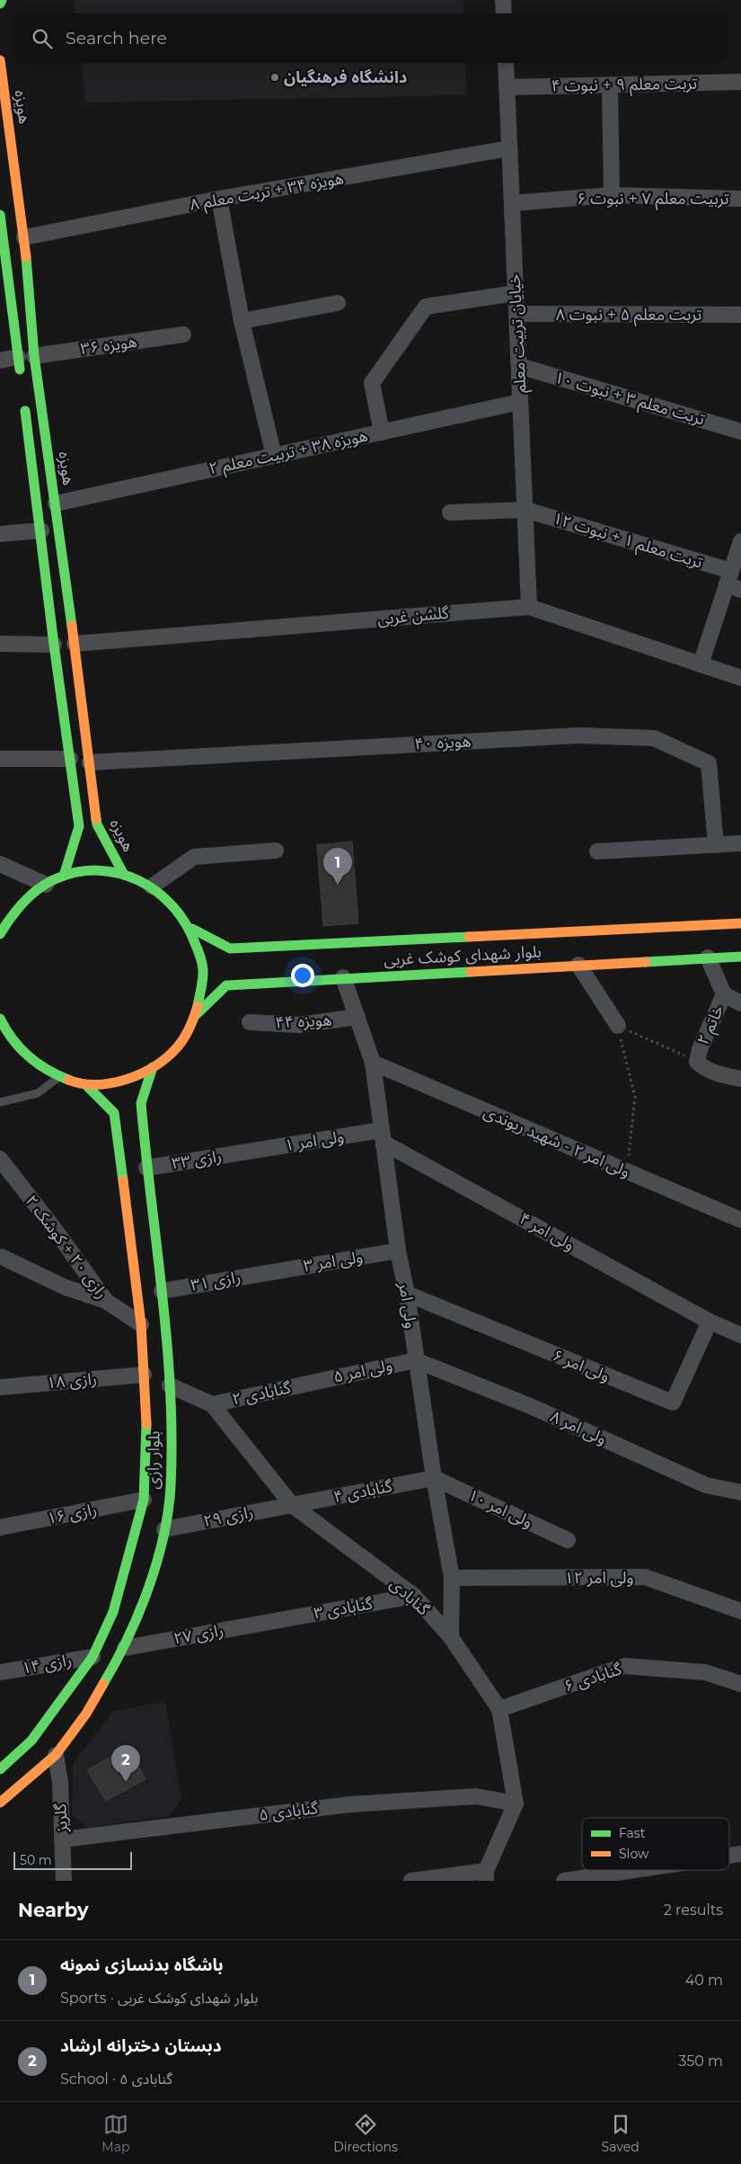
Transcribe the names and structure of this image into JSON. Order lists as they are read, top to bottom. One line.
{"streets":{"main road":["هویزه","بلوار شهدای کوشک غربی","بلوار رازی"],"street":["تربت معلم ۹ + نبوت ۴","هویزه ۳۴ + تربت معلم ۸","تربیت معلم ۷ + نبوت ۶","تربت معلم ۵ + نبوت ۸","خیایان تربیت معلم","هویزه ۳۶","تربت معلم ۳ + نبوت ۱۰","هویزه ۳۸ + تربیت معلم ۲","تربت معلم ۱ + نبوت ۱۲","گلشن غربی","هویزه ۴۰","هویزه ۴۴","خاتم ۲","ولی امر ۱","ولی امر ۲ - شهید ریوندی","رازی ۳۳","ولی امر ۴","رازی ۲۰ + کوشک ۲","ولی امر ۳","رازی ۳۱","ولی امر","ولی امر ۶","ولی امر ۵","رازی ۱۸","گنابادی ۲","ولی امر ۸","گنابادی ۴","ولی امر ۱۰","رازی ۱۶","رازی ۲۹","ولی امر ۱۲","گنابادی","گنابادی ۳","رازی ۲۷","رازی ۱۴","گنابادی ۶","گنابادی ۵","گلریز"]},"crossings":[["تربت معلم ۹ + نبوت ۴","خیایان تربیت معلم"],["هویزه","هویزه ۳۴ + تربت معلم ۸"],["هویزه","هویزه ۳۶"],["هویزه","هویزه ۳۸ + تربیت معلم ۲"],["هویزه","گلشن غربی"],["هویزه","هویزه ۴۰"],["هویزه ۳۴ + تربت معلم ۸","خیایان تربیت معلم"],["تربیت معلم ۷ + نبوت ۶","خیایان تربیت معلم"],["تربت معلم ۵ + نبوت ۸","خیایان تربیت معلم"],["خیایان تربیت معلم","تربت معلم ۳ + نبوت ۱۰"],["خیایان تربیت معلم","هویزه ۳۸ + تربیت معلم ۲"],["خیایان تربیت معلم","تربت معلم ۱ + نبوت ۱۲"],["خیایان تربیت معلم","گلشن غربی"],["بلوار شهدای کوشک غربی","ولی امر"],["هویزه ۴۴","ولی امر"],["ولی امر ۱","رازی ۳۳"],["ولی امر ۱","ولی امر ۴"],["ولی امر ۱","ولی امر"],["ولی امر ۲ - شهید ریوندی","ولی امر"],["رازی ۳۳","بلوار رازی"],["ولی امر ۴","ولی امر"],["ولی امر ۴","ولی امر ۶"],["رازی ۲۰ + کوشک ۲","بلوار رازی"],["ولی امر ۳","رازی ۳۱"],["ولی امر ۳","ولی امر"],["رازی ۳۱","بلوار رازی"],["ولی امر","ولی امر ۶"],["ولی امر","ولی امر ۵"],["ولی امر","ولی امر ۸"],["ولی امر","گنابادی ۴"],["ولی امر","ولی امر ۱۰"],["ولی امر","ولی امر ۱۲"],["ولی امر","گنابادی"],["ولی امر ۵","گنابادی ۲"],["ولی امر ۵","ولی امر ۸"],["رازی ۱۸","بلوار رازی"],["گنابادی ۲","گنابادی"],["بلوار رازی","رازی ۱۶"],["بلوار رازی","رازی ۲۹"],["بلوار رازی","گنابادی"],["بلوار رازی","رازی ۲۷"],["بلوار رازی","رازی ۱۴"],["بلوار رازی","گلریز"],["گنابادی ۴","ولی امر ۱۰"],["گنابادی ۴","رازی ۲۹"],["گنابادی ۴","گنابادی"],["رازی ۲۹","گنابادی"],["گنابادی","گنابادی ۳"],["گنابادی","گنابادی ۶"],["گنابادی","گنابادی ۵"],["گنابادی ۳","رازی ۲۷"],["گنابادی ۵","گلریز"]],"places":["دانشگاه فرهنگیان"],"legend":["Fast","Slow"],"scale_bar":"50 m","page":{"search":"Search here","pins":["1","2"],"scale":"50 m","heading":["Nearby","2 results"],"list":[{"mark":"1","name":"باشگاه بدنسازی نمونه","note":"Sports · بلوار شهدای کوشک غربی","value":"40 m"},{"mark":"2","name":"دبستان دخترانه ارشاد","note":"School · گنابادی ۵","value":"350 m"}],"nav":["Map","Directions","Saved"]}}
